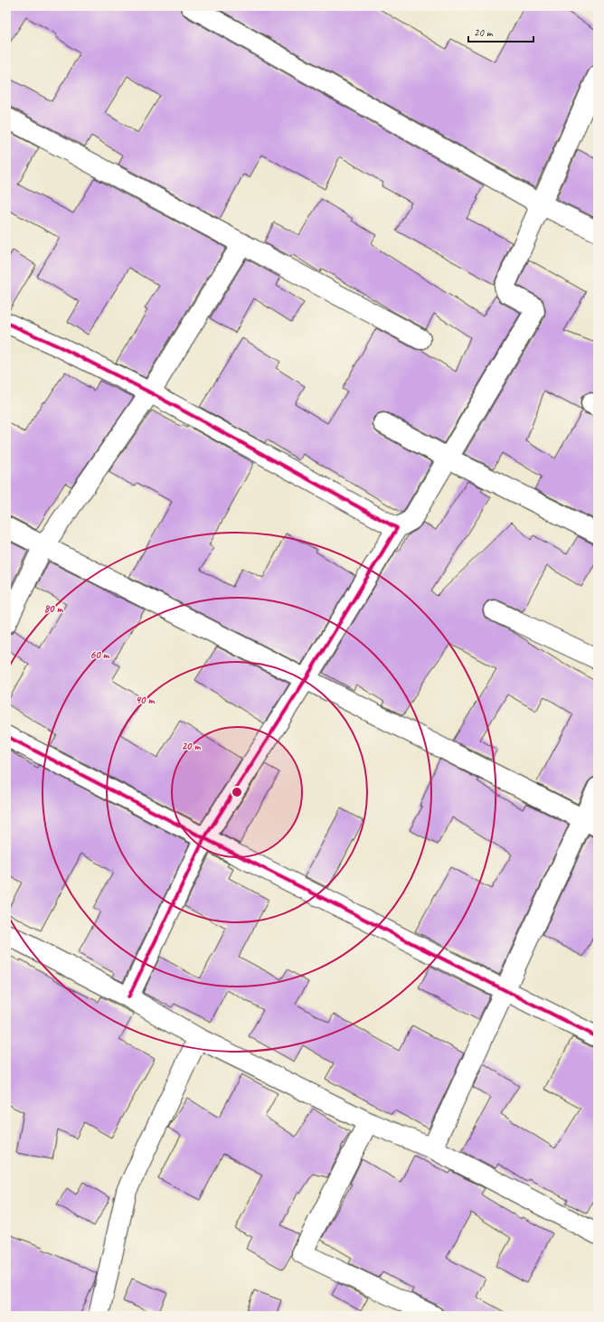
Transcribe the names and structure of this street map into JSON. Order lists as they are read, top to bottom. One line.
{"scale_bar":"20 m","rings":["80 m","60 m","40 m","20 m"]}
